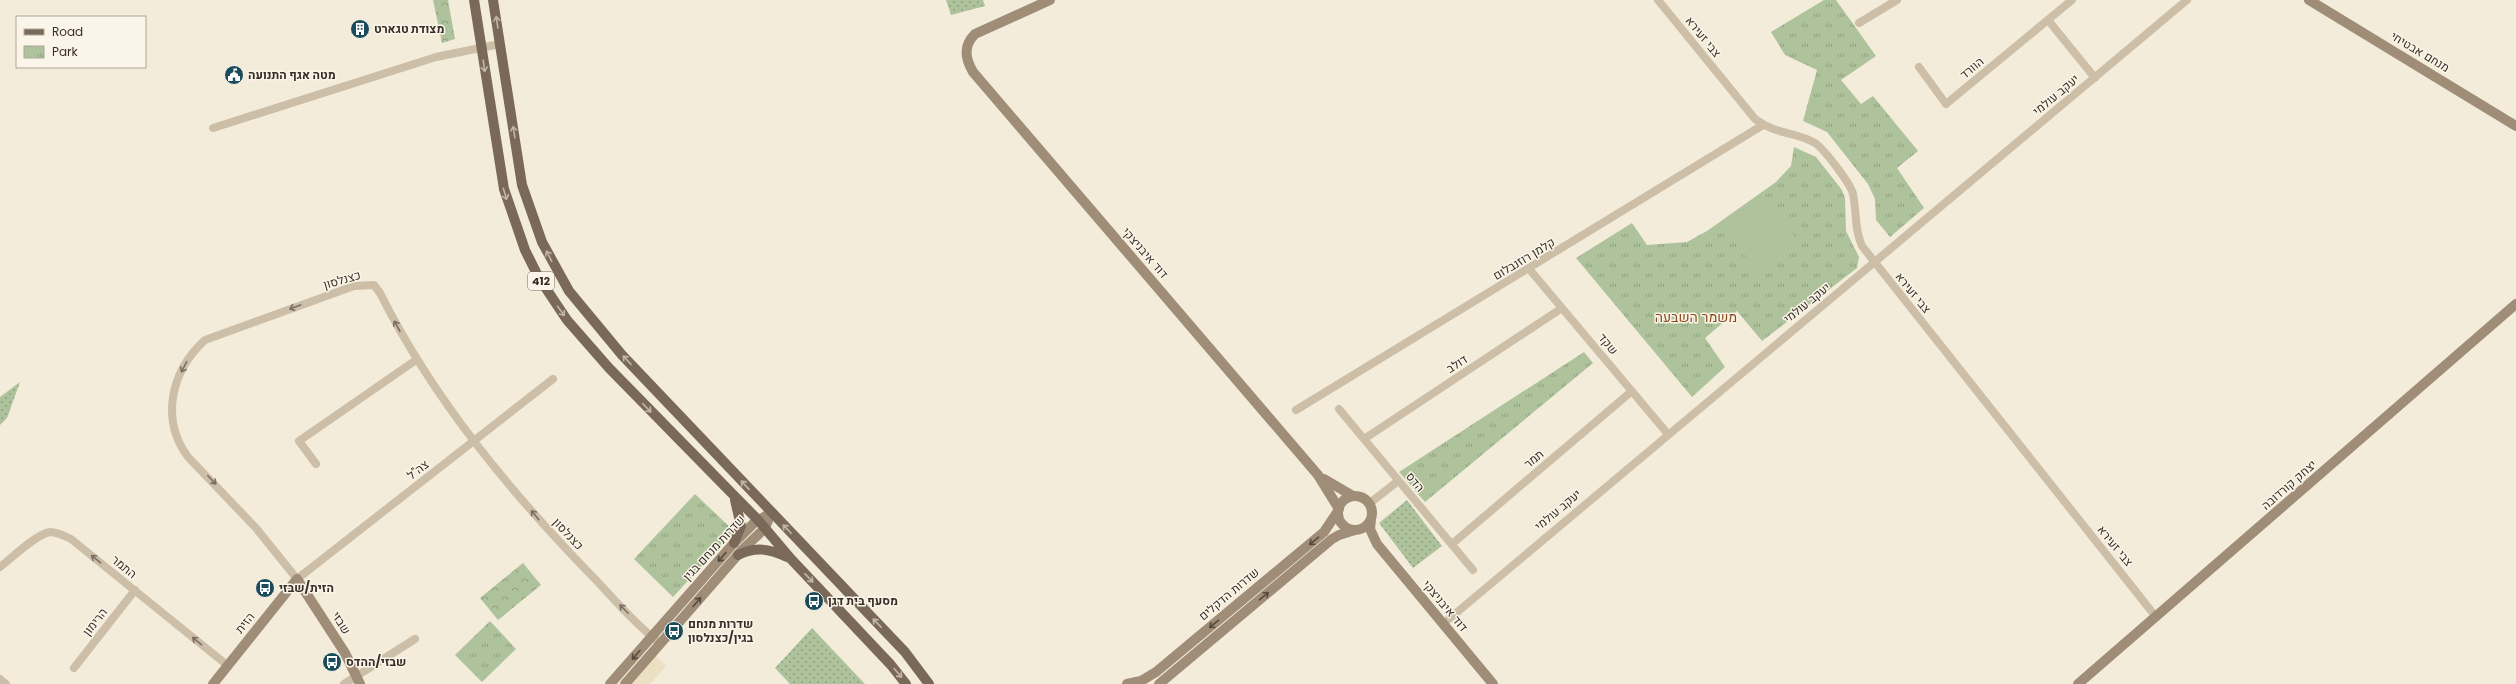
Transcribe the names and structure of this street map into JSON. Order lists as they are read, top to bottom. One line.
{"streets":{"main road":["412"],"street":["צבי זעירא","מנחם אבטיחי","הוורד","יעקב עולמי","דוד איבניצקי","קלמן רוזנבלום","כצנלסון","שקד","דולב","תמר","צה\"ל","הדס","יצחק קורדובה","שדרות מנחם בגין","התמר","שדרות הדקלים","הרימון","הזית","שבזי"]},"crossings":[["צבי זעירא","יעקב עולמי"],["צבי זעירא","קלמן רוזנבלום"],["צבי זעירא","יצחק קורדובה"],["יעקב עולמי","דוד איבניצקי"],["יעקב עולמי","שקד"],["דוד איבניצקי","שדרות הדקלים"],["קלמן רוזנבלום","שקד"],["כצנלסון","צה\"ל"],["כצנלסון","שדרות מנחם בגין"],["כצנלסון","הזית"],["כצנלסון","שבזי"],["412","שדרות מנחם בגין"],["שקד","דולב"],["שקד","תמר"],["דולב","הדס"],["תמר","הדס"],["צה\"ל","הזית"],["צה\"ל","שבזי"],["התמר","הרימון"],["התמר","הזית"],["הזית","שבזי"]],"one_way":["התמר"],"districts":["משמר השבעה"],"places":{"building":["מצודת טגארט"],"public building":["מטה אגף התנועה"],"bus stop":["הזית/שבזי","מסעף בית דגן","שדרות מנחם בגין/כצנלסון","שבזי/ההדס"]},"legend":["Road","Park"]}
